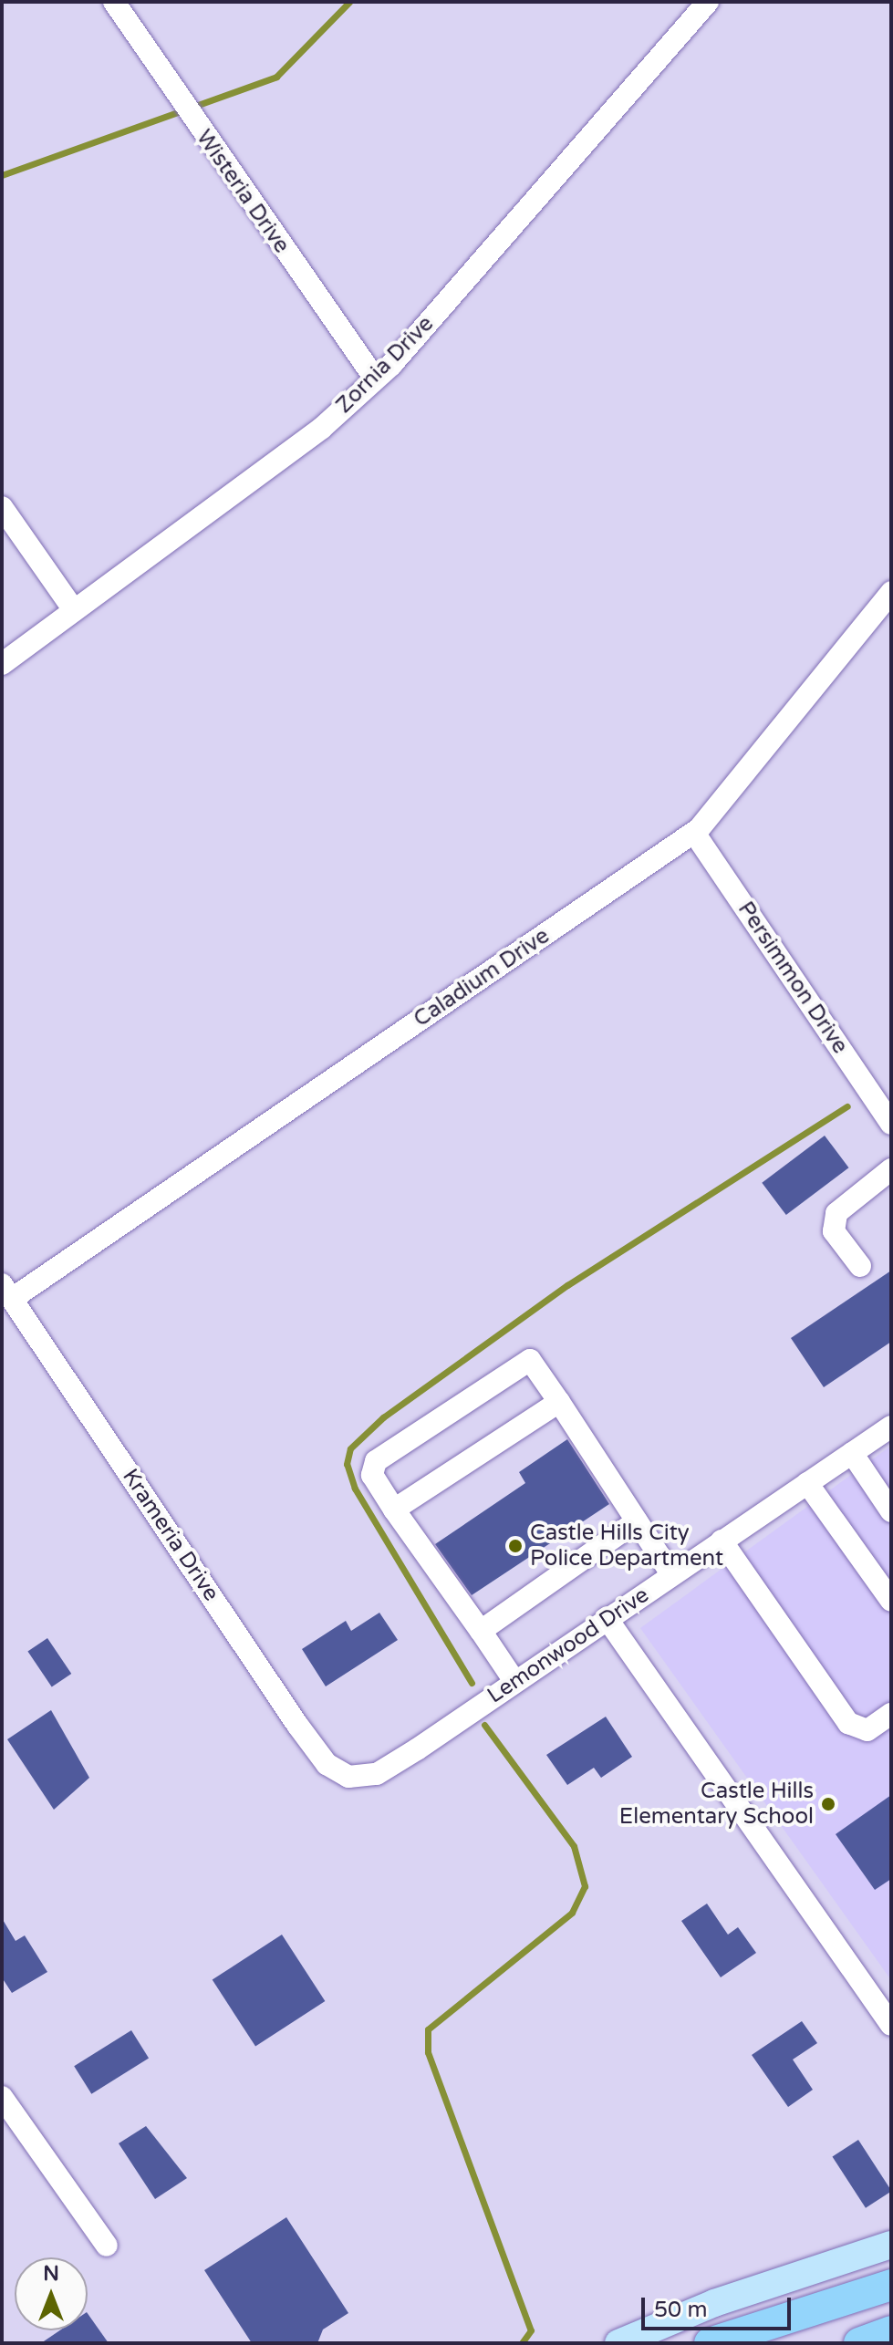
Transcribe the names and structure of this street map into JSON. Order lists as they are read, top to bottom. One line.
{"streets":{"street":["Wisteria Drive","Zornia Drive","Caladium Drive","Persimmon Drive","Krameria Drive","Lemonwood Drive"]},"crossings":[["Wisteria Drive","Zornia Drive"],["Caladium Drive","Persimmon Drive"],["Caladium Drive","Krameria Drive"],["Krameria Drive","Lemonwood Drive"]],"places":["Castle Hills City Police Department","Castle Hills Elementary School"],"scale_bar":"50 m","north":"top"}
